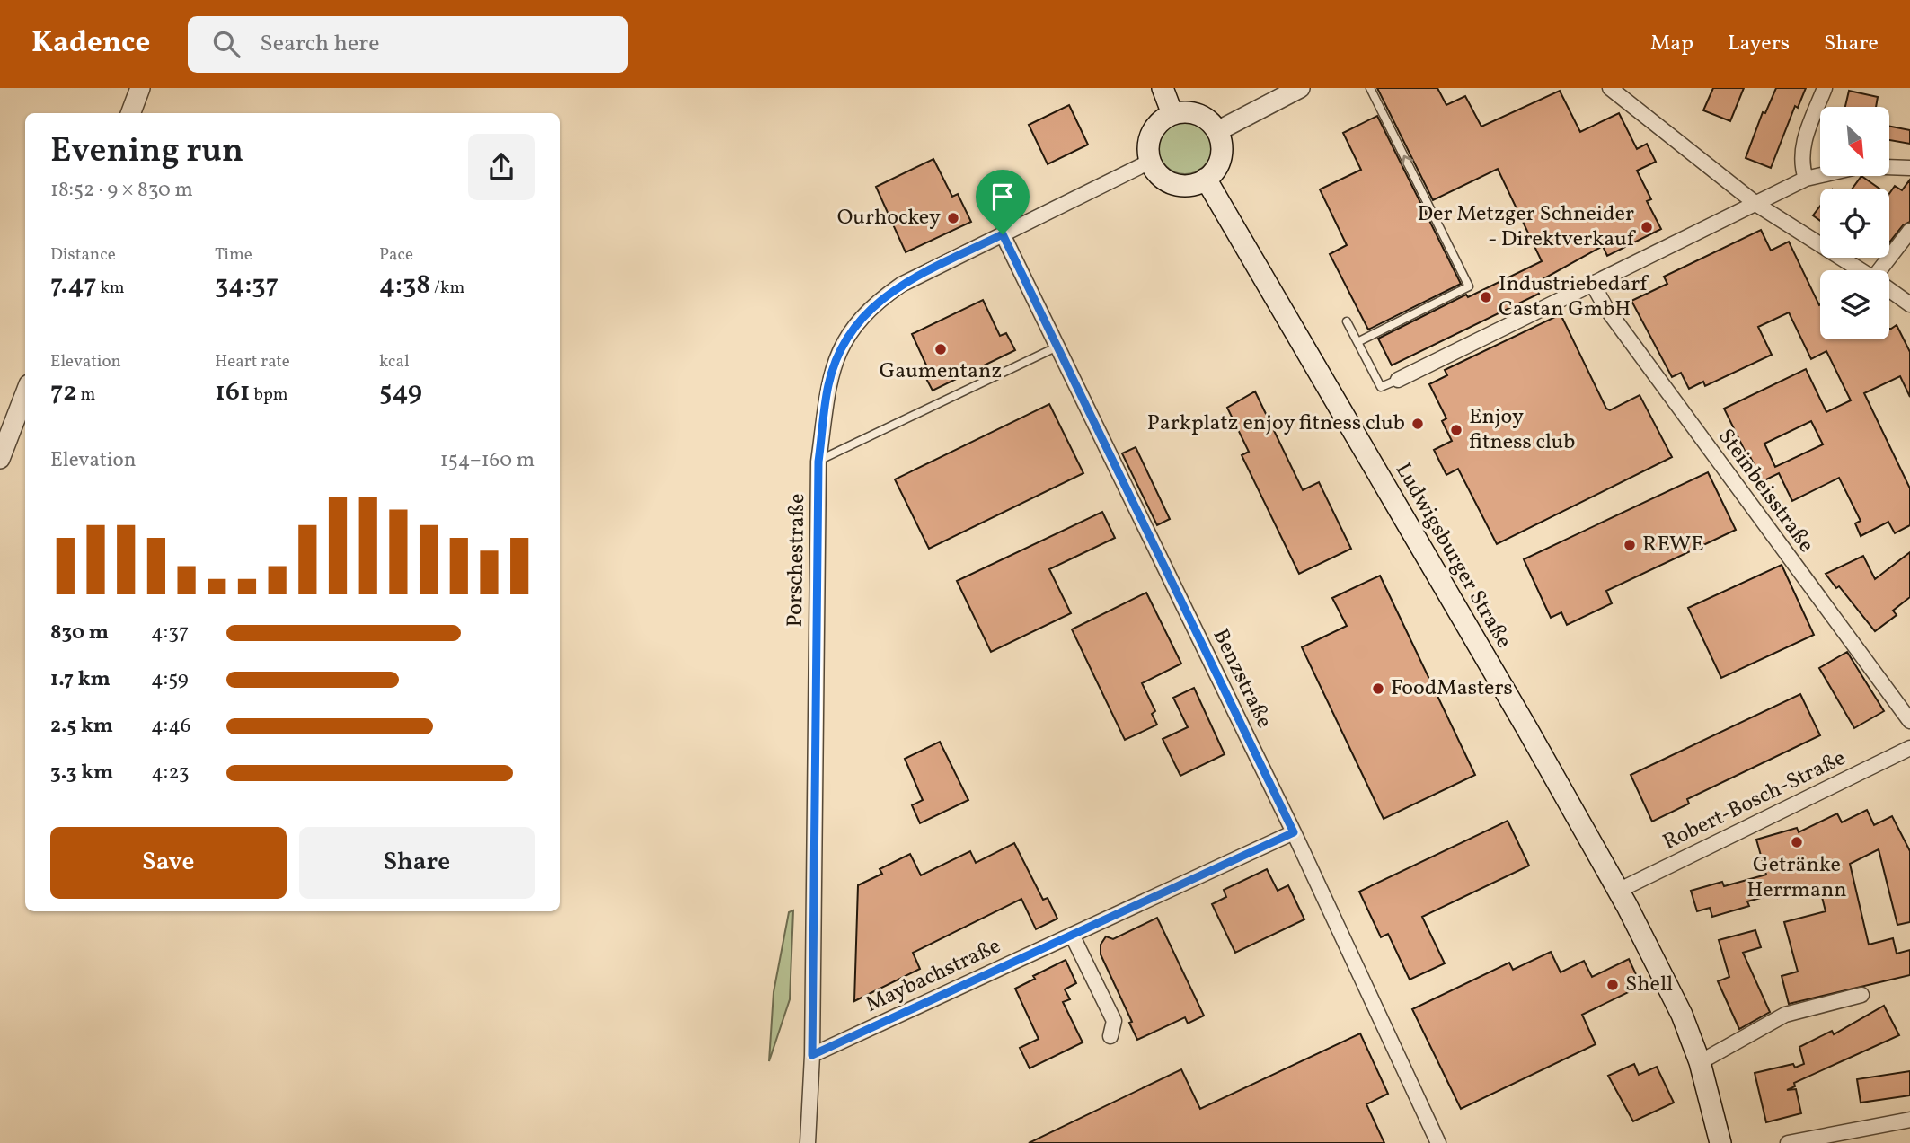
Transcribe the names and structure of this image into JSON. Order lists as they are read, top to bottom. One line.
{"streets":{"main road":["Ludwigsburger Straße"],"street":["Steinbeisstraße","Porschestraße","Benzstraße","Robert-Bosch-Straße","Maybachstraße"]},"crossings":[["Ludwigsburger Straße","Porschestraße"],["Ludwigsburger Straße","Robert-Bosch-Straße"],["Porschestraße","Benzstraße"],["Porschestraße","Maybachstraße"],["Benzstraße","Maybachstraße"]],"places":["Ourhockey","Der Metzger Schneider - Direktverkauf","Industriebedarf Castan GmbH","Gaumentanz","Parkplatz enjoy fitness club","Enjoy fitness club","REWE","FoodMasters","Getränke Herrmann","Shell"],"north":"bottom right","page":{"header":"Kadence","search":"Search here","nav":["Map","Layers","Share"],"heading":["Evening run","18:52 · 9 × 830 m"],"stats":[["Distance","7.47 km"],["Time","34:37"],["Pace","4:38 /km"],["Elevation","72 m"],["Heart rate","161 bpm"],["kcal","549"]],"chart":["Elevation","154–160 m"],"list":[{"name":"830 m","note":"4:37"},{"name":"1.7 km","note":"4:59"},{"name":"2.5 km","note":"4:46"},{"name":"3.3 km","note":"4:23"}],"buttons":["Save","Share"]}}
